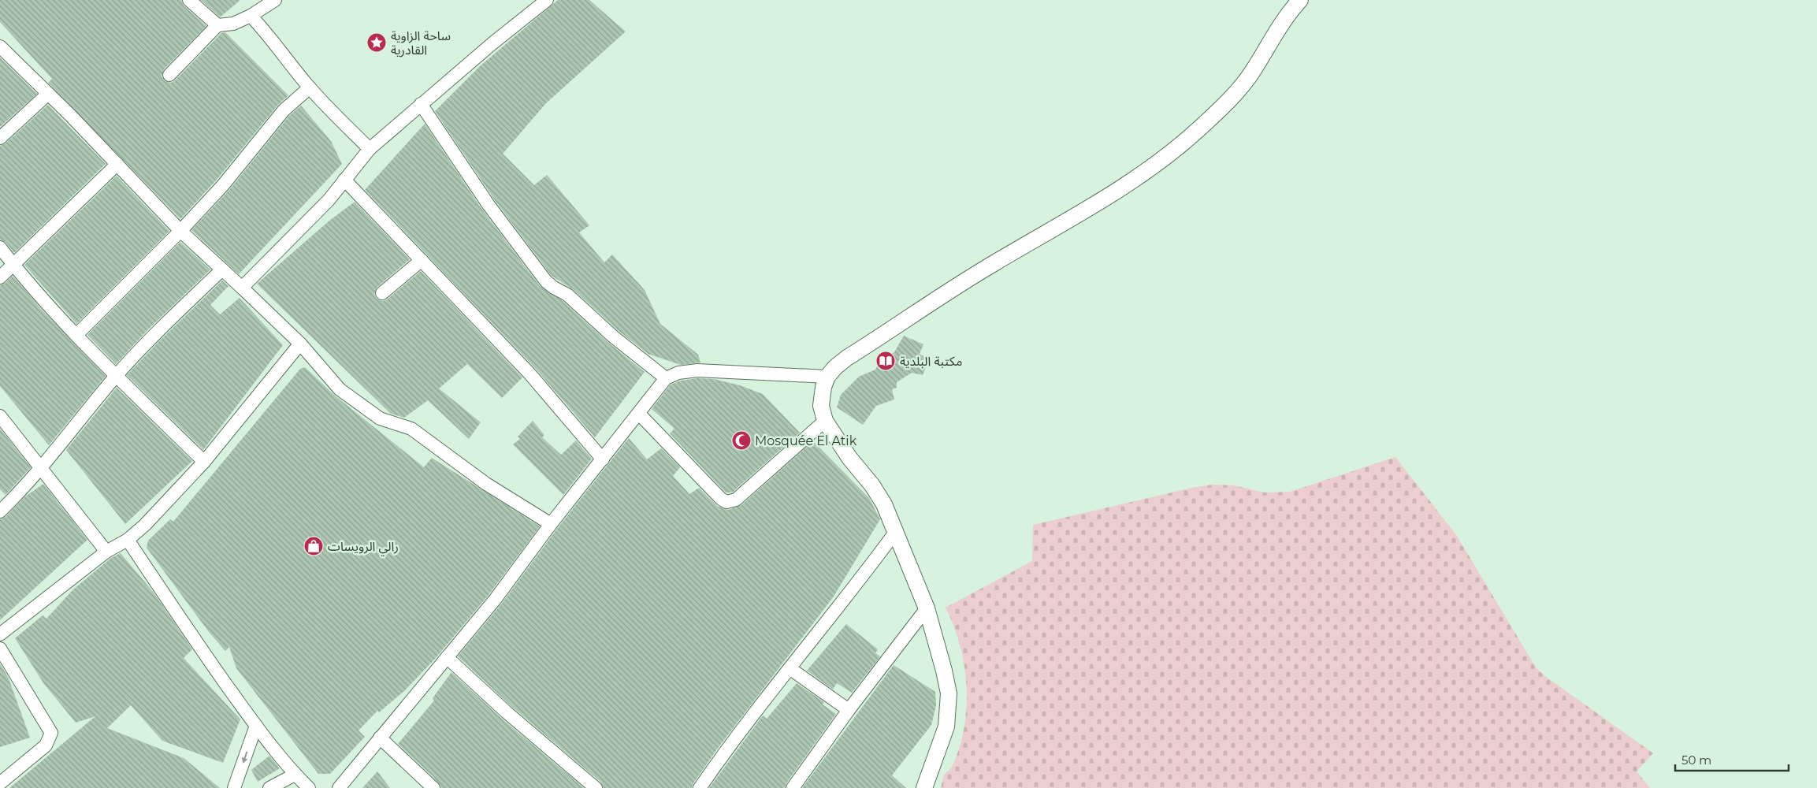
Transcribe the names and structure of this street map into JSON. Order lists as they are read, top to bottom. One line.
{"places":{"place":["ساحة الزاوية القادرية"],"library":["مكتبة البلدية"],"mosque":["Mosquée El Atik"],"shop":["رالي الرويسات"]},"scale_bar":"50 m"}
